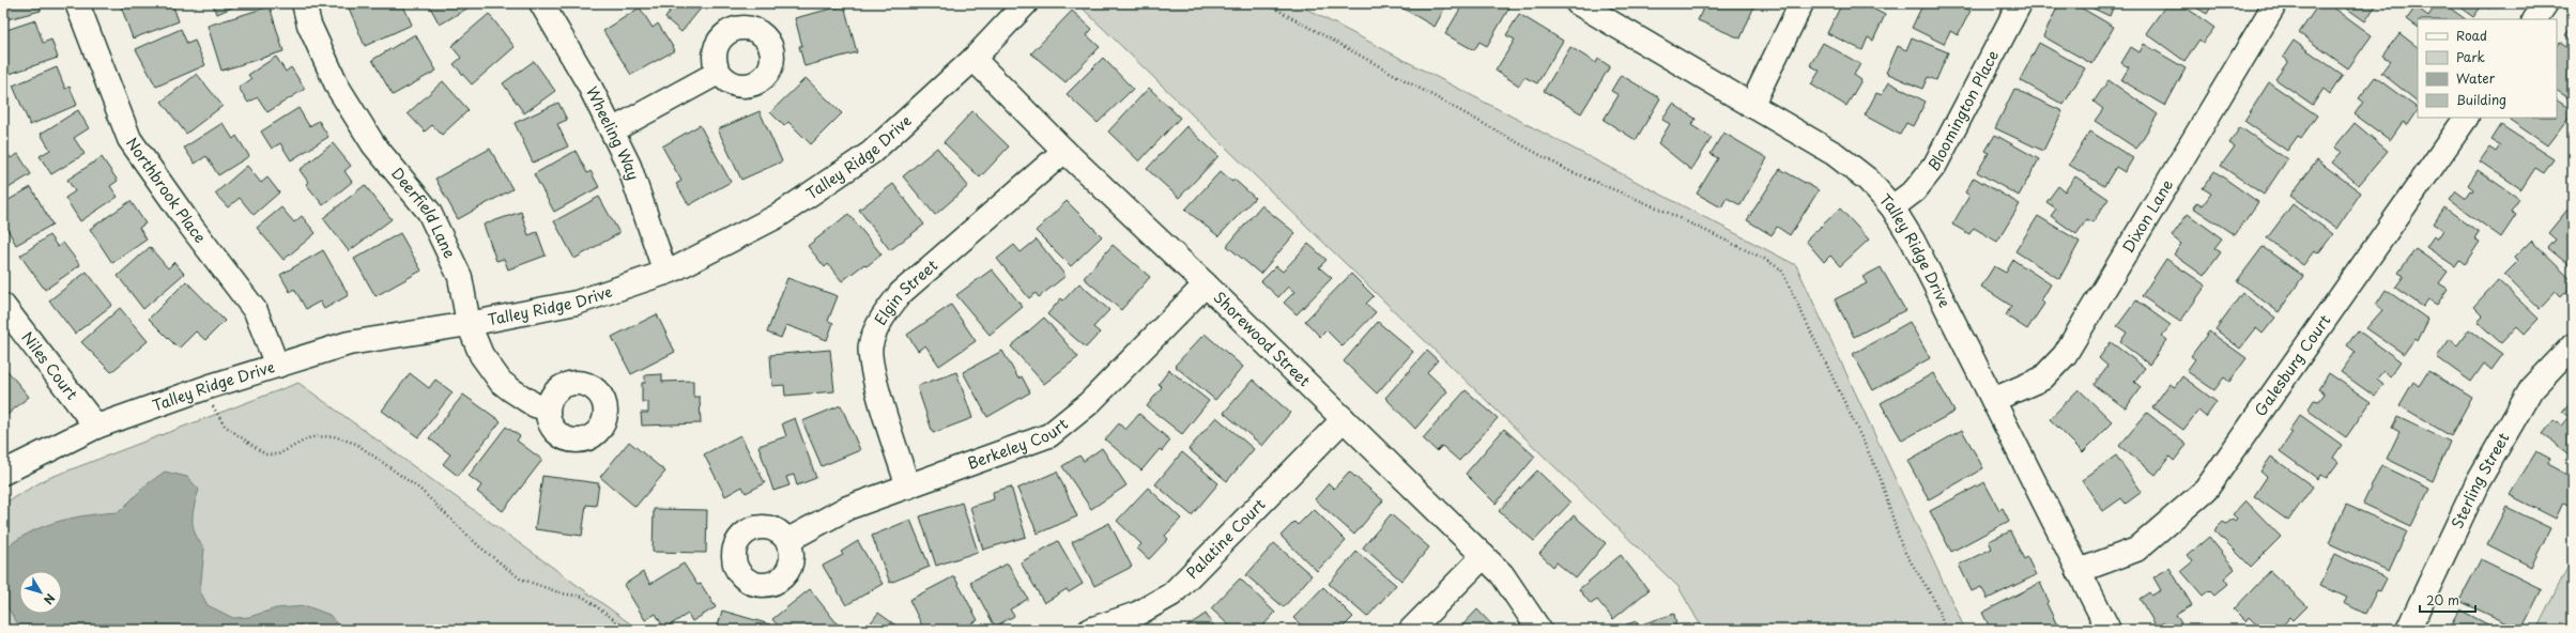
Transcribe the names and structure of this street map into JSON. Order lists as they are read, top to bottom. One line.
{"streets":{"street":["Bloomington Place","Wheeling Way","Talley Ridge Drive","Northbrook Place","Deerfield Lane","Dixon Lane","Elgin Street","Shorewood Street","Galesburg Court","Niles Court","Berkeley Court","Sterling Street","Palatine Court"]},"crossings":[["Bloomington Place","Talley Ridge Drive"],["Wheeling Way","Talley Ridge Drive"],["Talley Ridge Drive","Northbrook Place"],["Talley Ridge Drive","Deerfield Lane"],["Talley Ridge Drive","Dixon Lane"],["Talley Ridge Drive","Shorewood Street"],["Talley Ridge Drive","Galesburg Court"],["Talley Ridge Drive","Niles Court"],["Elgin Street","Shorewood Street"],["Elgin Street","Berkeley Court"],["Shorewood Street","Berkeley Court"],["Shorewood Street","Palatine Court"]],"legend":["Road","Park","Water","Building"],"scale_bar":"20 m","north":"bottom right"}
